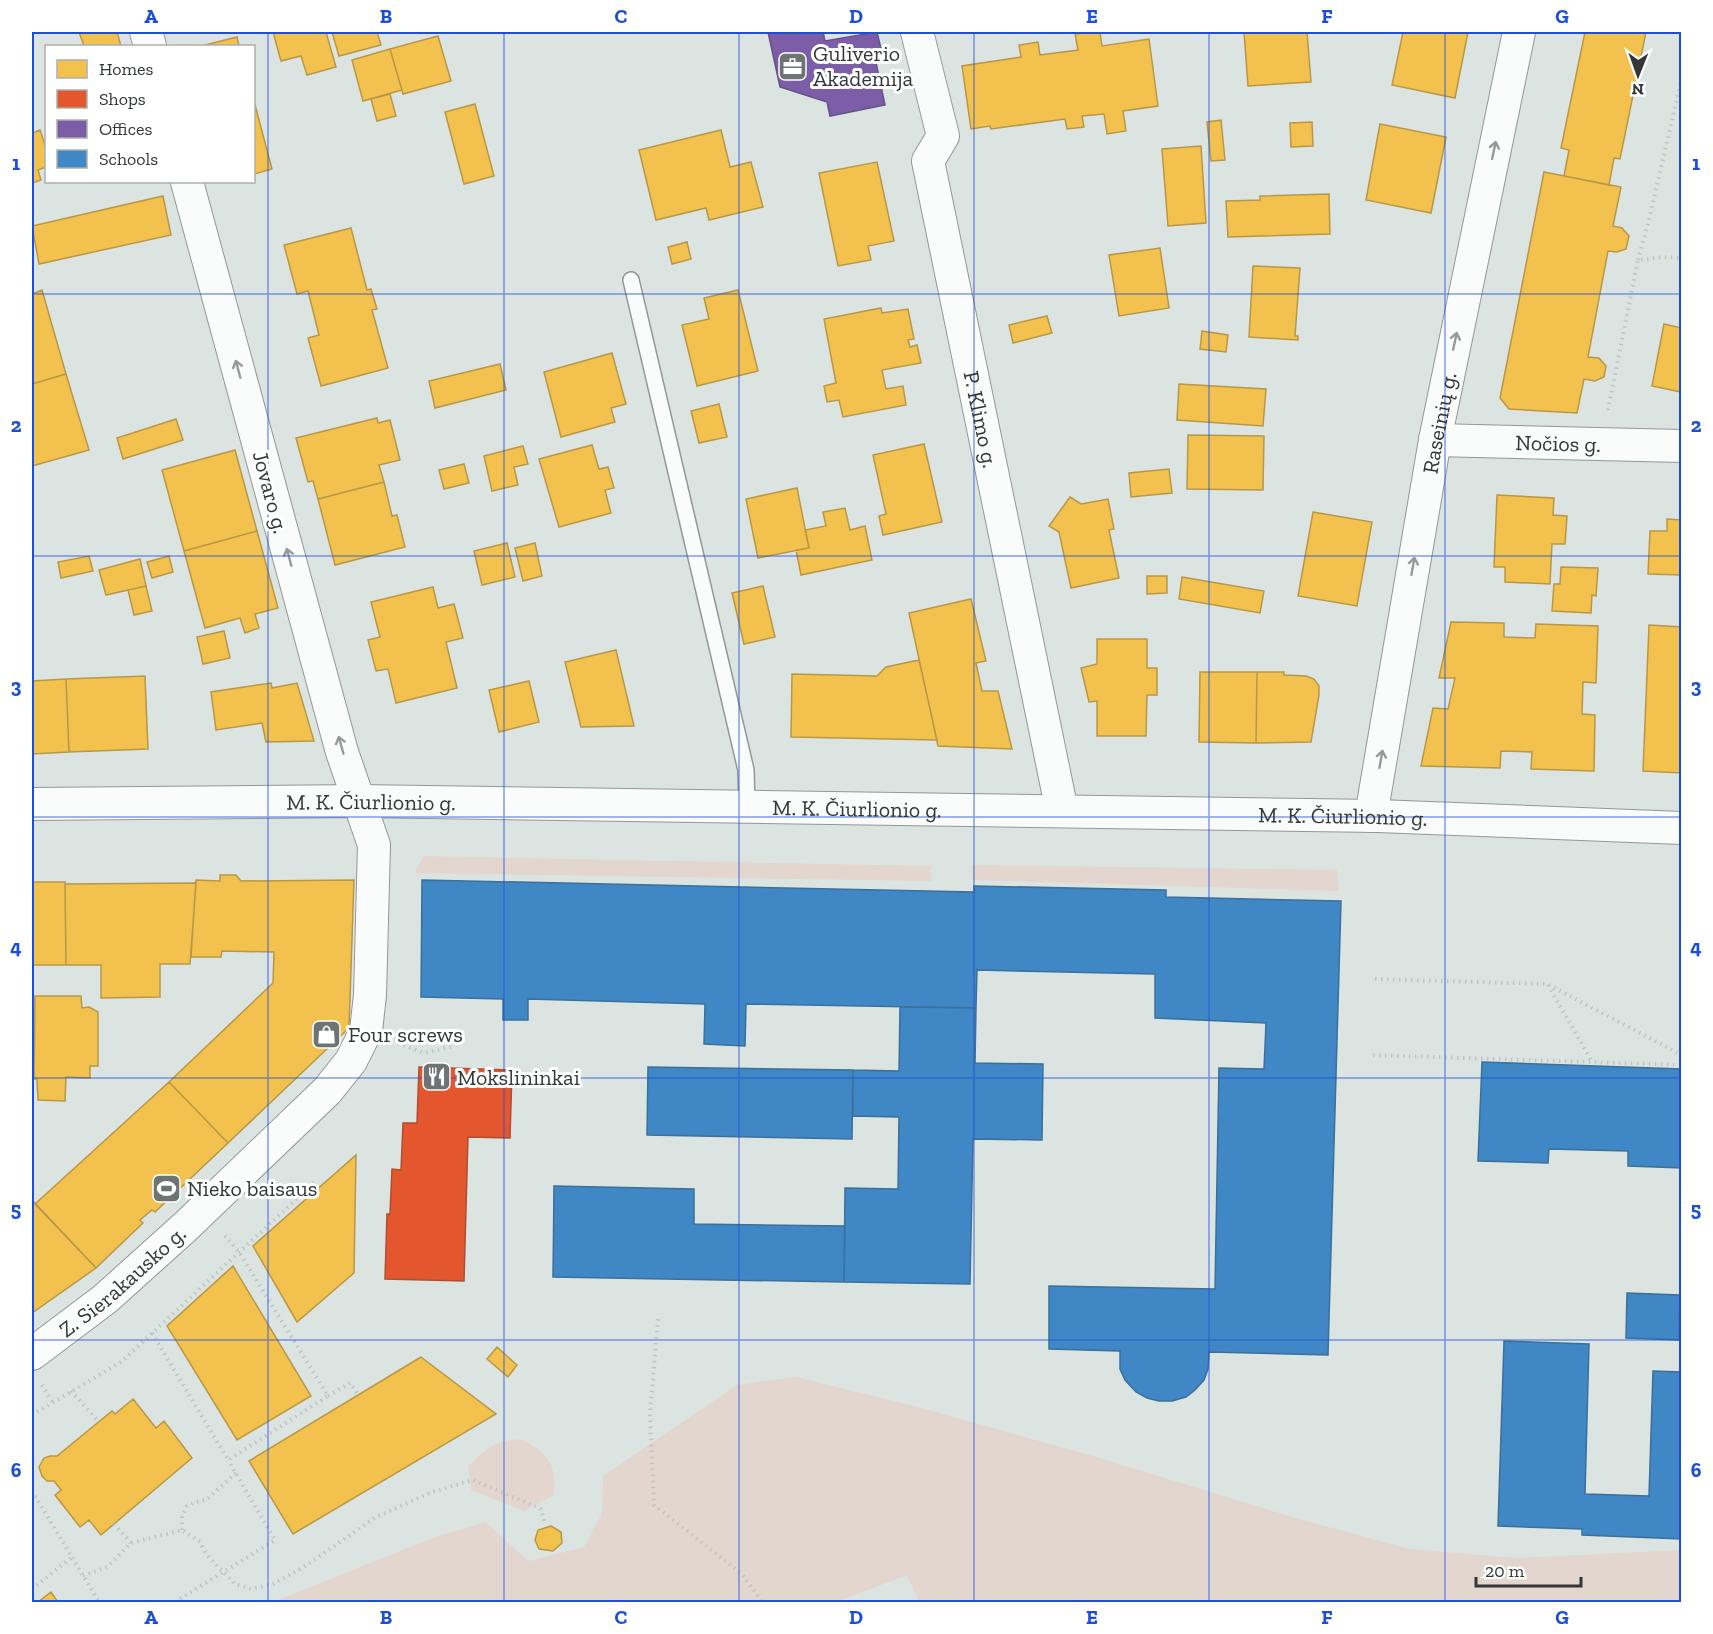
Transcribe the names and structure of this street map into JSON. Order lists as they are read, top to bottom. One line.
{"streets":{"street":["P. Klimo g.","Raseinių g.","Nočios g.","Jovaro g.","M. K. Čiurlionio g.","Z. Sierakausko g."]},"crossings":[["P. Klimo g.","M. K. Čiurlionio g."],["Raseinių g.","Nočios g."],["Raseinių g.","M. K. Čiurlionio g."],["Jovaro g.","M. K. Čiurlionio g."],["Jovaro g.","Z. Sierakausko g."],["M. K. Čiurlionio g.","Z. Sierakausko g."]],"one_way":["Raseinių g.","Jovaro g."],"places":{"office":["Guliverio Akademija"],"shop":["Four screws"],"restaurant":["Mokslininkai"],"sports":["Nieko baisaus"]},"legend":["Homes","Shops","Offices","Schools"],"scale_bar":"20 m","north":"bottom","grid":{"columns":["A","B","C","D","E","F","G"],"rows":["1","2","3","4","5","6"]}}
